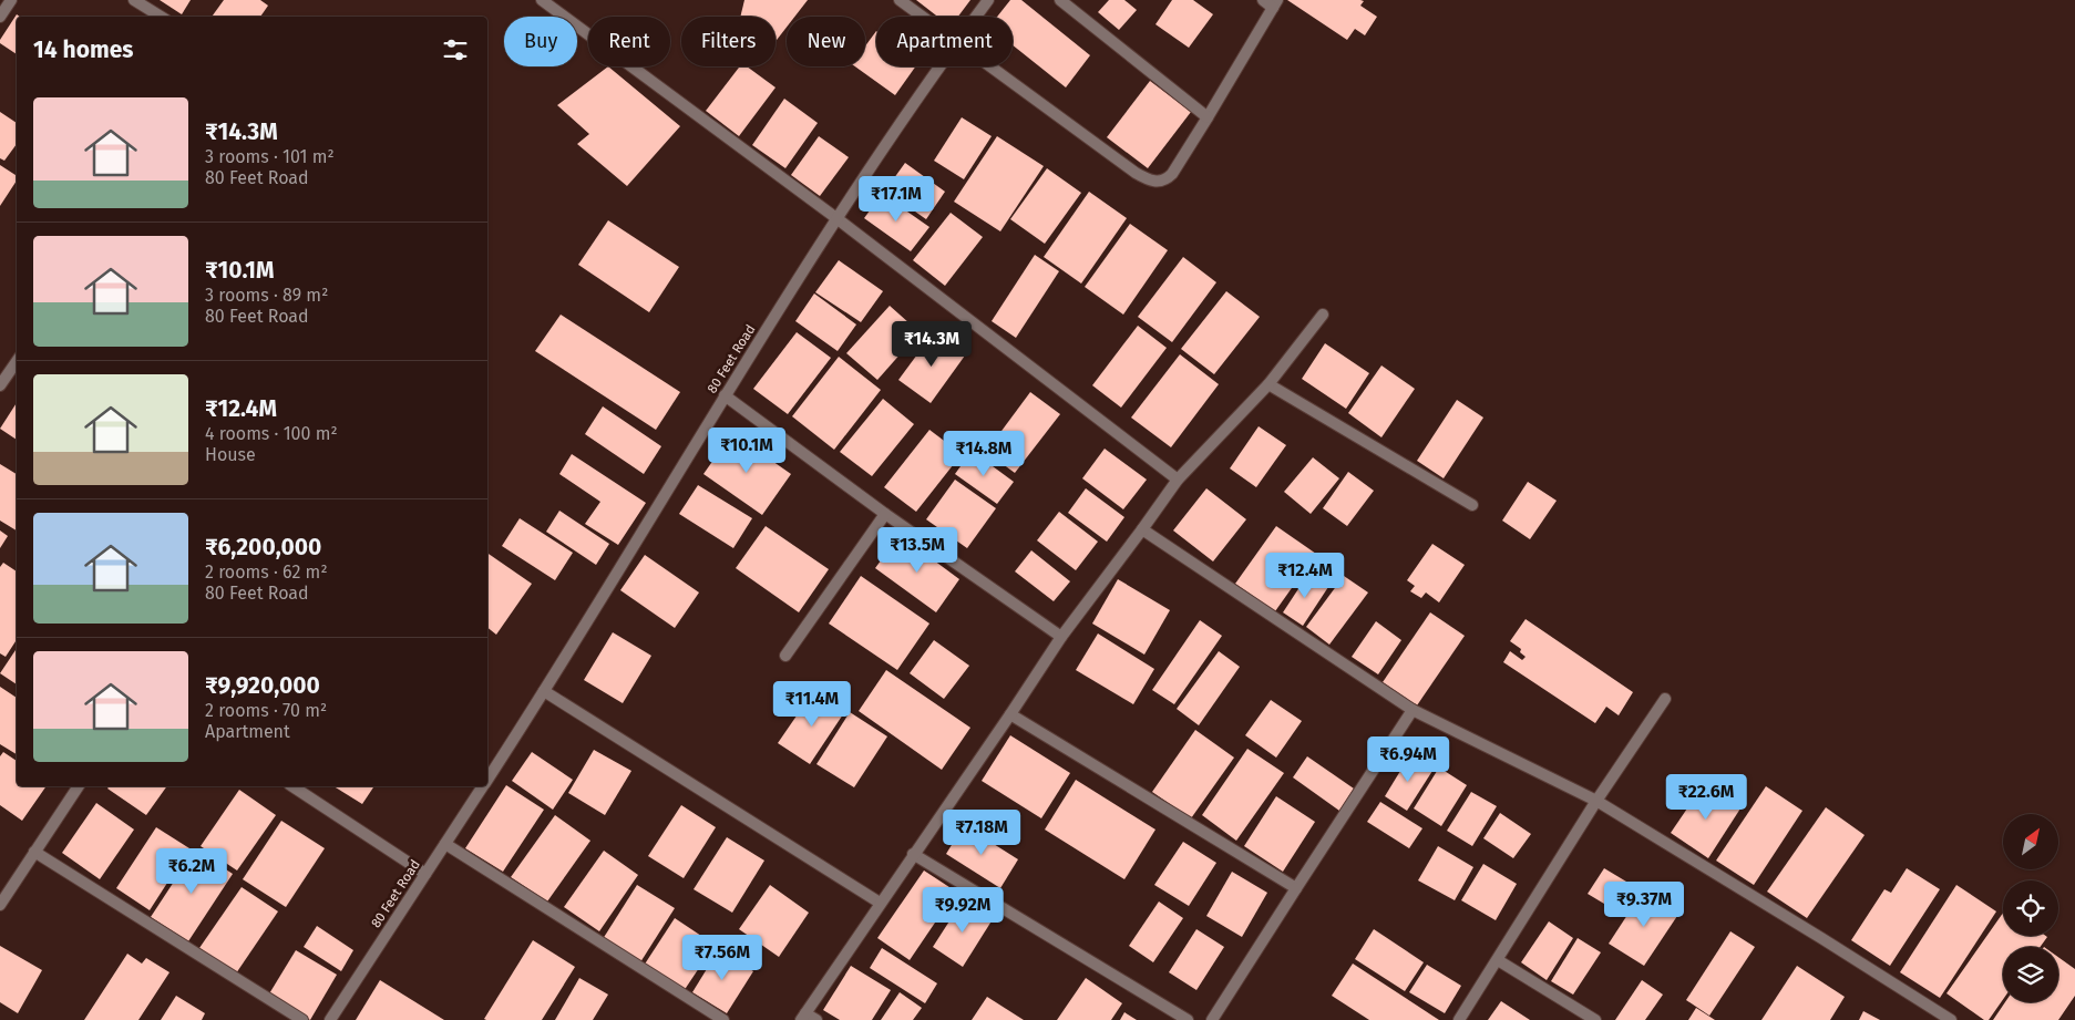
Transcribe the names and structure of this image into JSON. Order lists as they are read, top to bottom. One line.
{"streets":{"street":["80 Feet Road"]},"north":"top right","page":{"chip":["Buy","Rent","Filters","New","Apartment"],"heading":"14 homes","list":[{"name":"₹14.3M","note":"3 rooms · 101 m² · 80 Feet Road"},{"name":"₹10.1M","note":"3 rooms · 89 m² · 80 Feet Road"},{"name":"₹12.4M","note":"4 rooms · 100 m² · House"},{"name":"₹6,200,000","note":"2 rooms · 62 m² · 80 Feet Road"},{"name":"₹9,920,000","note":"2 rooms · 70 m² · Apartment"}],"price":["₹17.1M","₹14.3M","₹10.1M","₹14.8M","₹13.5M","₹12.4M","₹11.4M","₹6.94M","₹22.6M","₹7.18M","₹6.2M","₹9.37M","₹9.92M","₹7.56M"]}}
